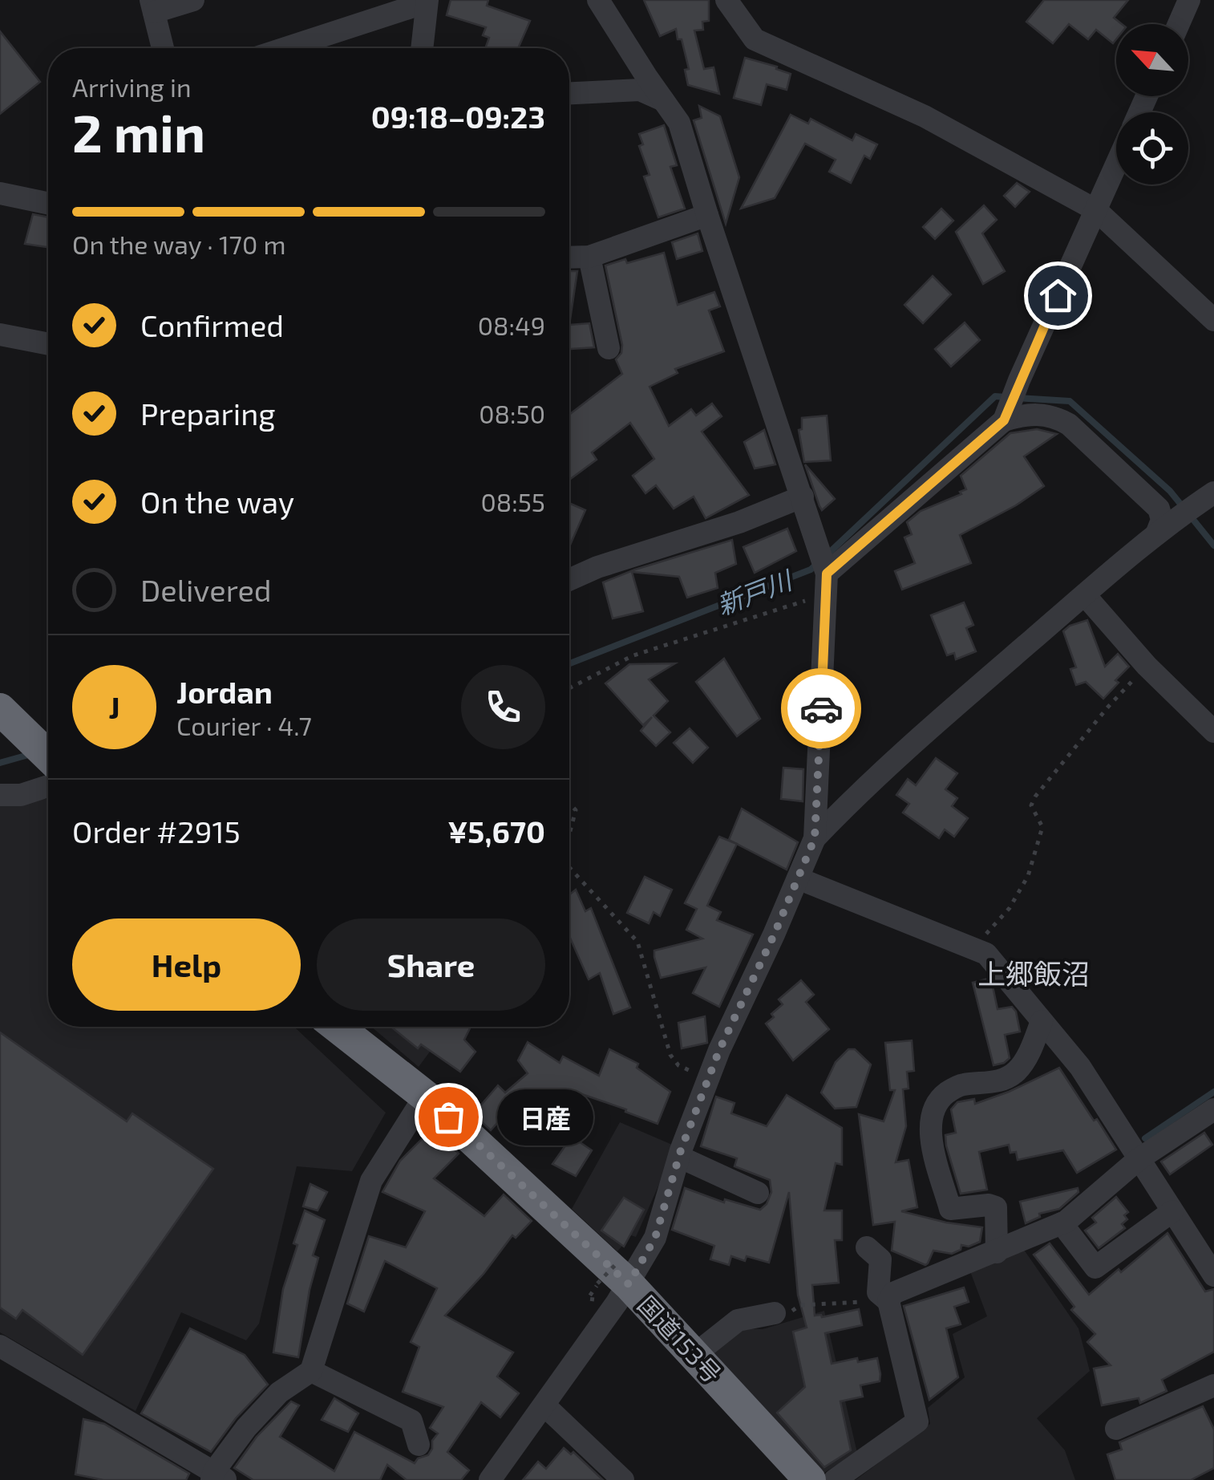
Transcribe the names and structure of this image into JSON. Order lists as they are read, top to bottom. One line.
{"streets":{"highway":["国道153号"]},"districts":["上郷飯沼"],"water":["新戸川"],"places":["日産"],"north":"top left","page":{"heading":["2 min","Arriving in","09:18–09:23"],"panel":["Jordan","Courier · 4.7","Order #2915","¥5,670"],"bar":"On the way · 170 m","list":[["Confirmed","08:49"],["Preparing","08:50"],["On the way","08:55"],"Delivered"],"round":"J","buttons":["Help","Share"],"bubble":"日産"}}
